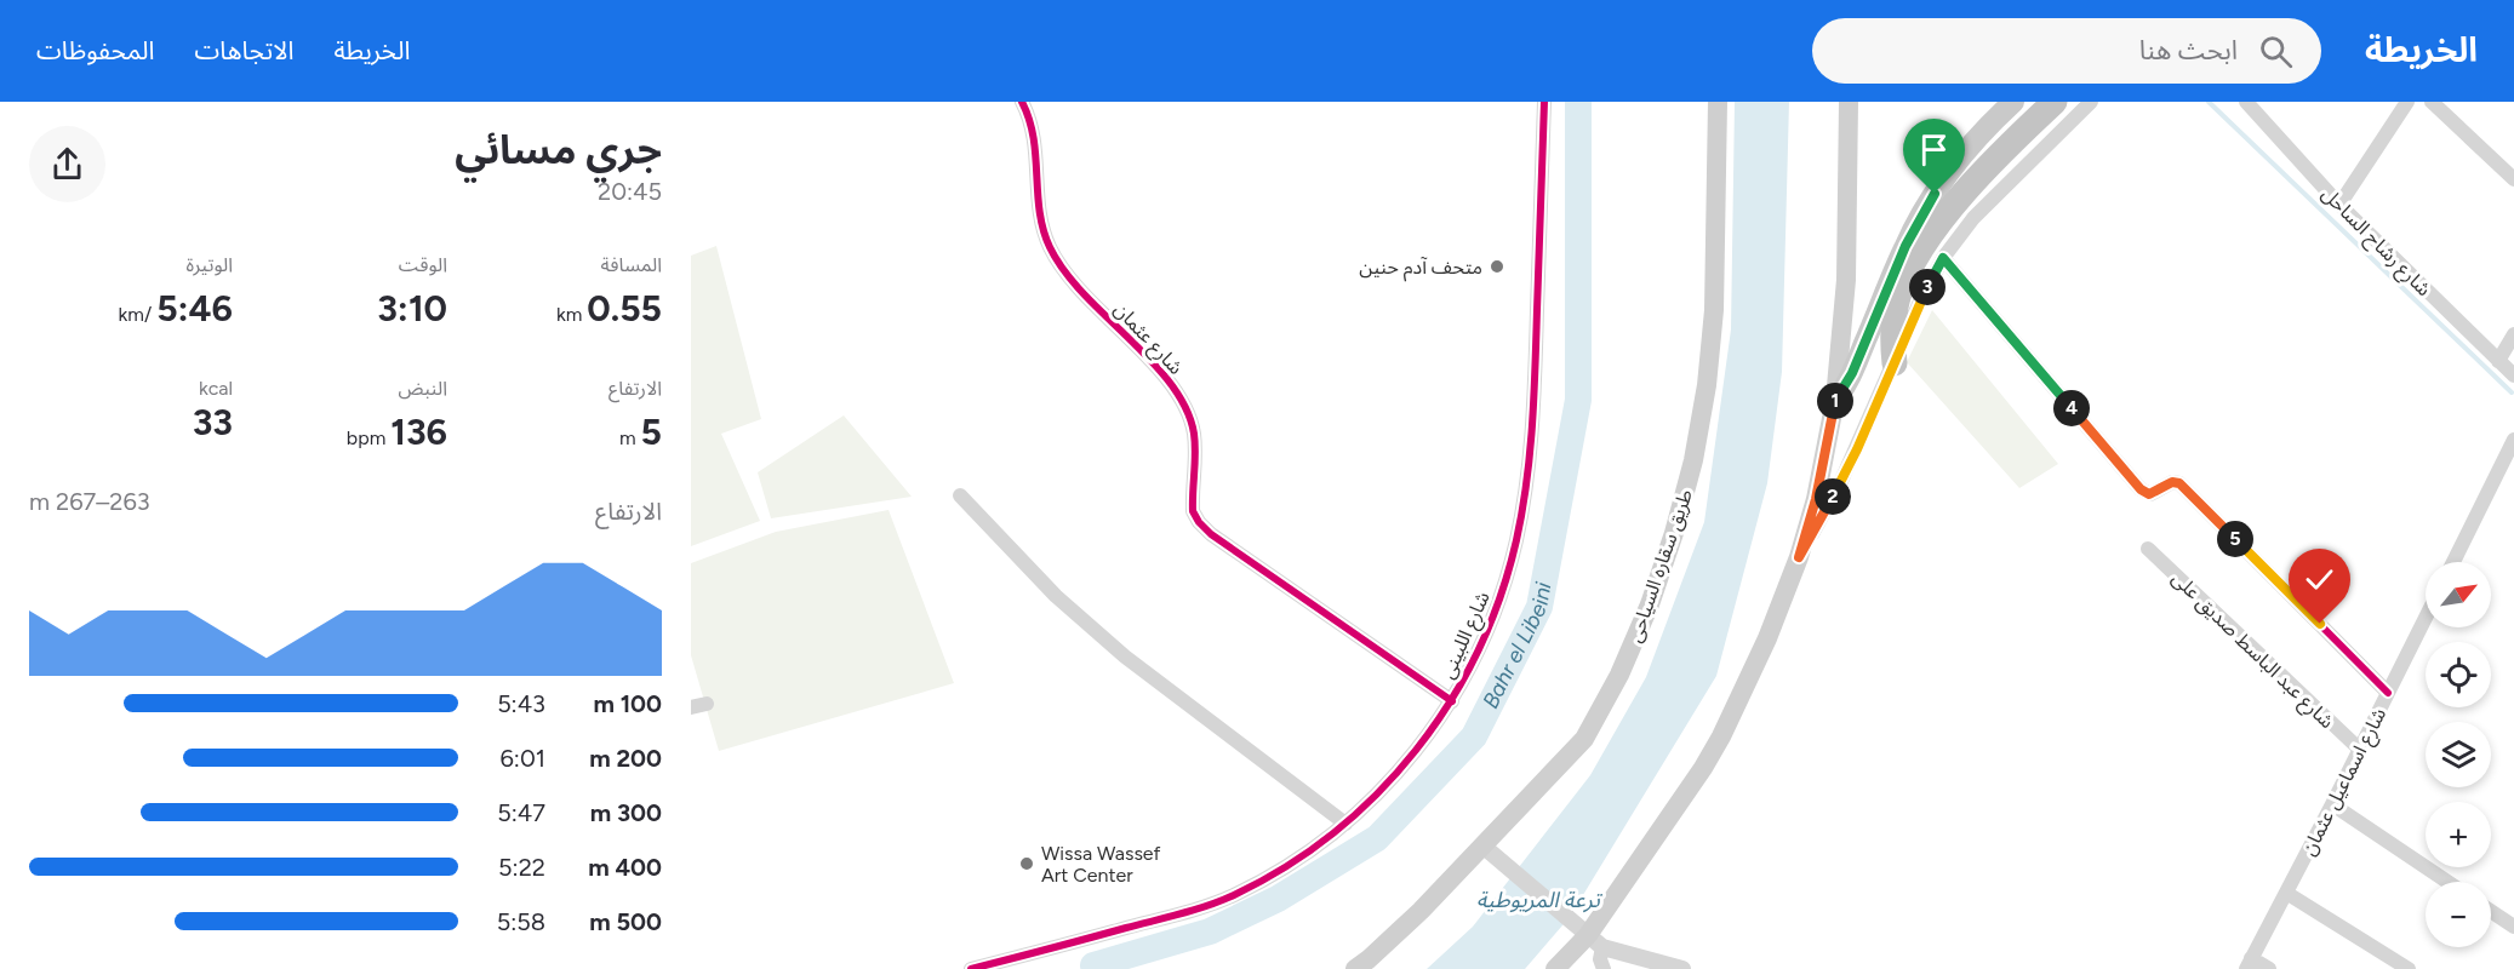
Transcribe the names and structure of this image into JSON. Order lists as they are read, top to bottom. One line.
{"streets":{"main road":["طريق سقاره السياحى"],"street":["شارع رشاح الساحل","شارع عثمان","شارع اللبينى","شارع عبد الباسط صديق على","شارع اسماعيل عثمان"]},"crossings":[["شارع عثمان","شارع اللبينى"],["شارع عبد الباسط صديق على","شارع اسماعيل عثمان"]],"water":["Bahr el Libeini","ترعة المريوطية"],"places":["متحف آدم حنين","Wissa Wassef Art Center"],"north":"top right","page":{"header":"الخريطة","search":"ابحث هنا","nav":["الخريطة","الاتجاهات","المحفوظات"],"heading":["جري مسائي","20:45"],"stats":[["المسافة","0.55 km"],["الوقت","3:10"],["الوتيرة","5:46 /km"],["الارتفاع","5 m"],["النبض","136 bpm"],["kcal","33"]],"pins":["3","1","4","2","5"],"chart":["الارتفاع","263–267 m"],"map_buttons":["+","−"],"list":[{"name":"100 m","note":"5:43"},{"name":"200 m","note":"6:01"},{"name":"300 m","note":"5:47"},{"name":"400 m","note":"5:22"},{"name":"500 m","note":"5:58"}]}}
